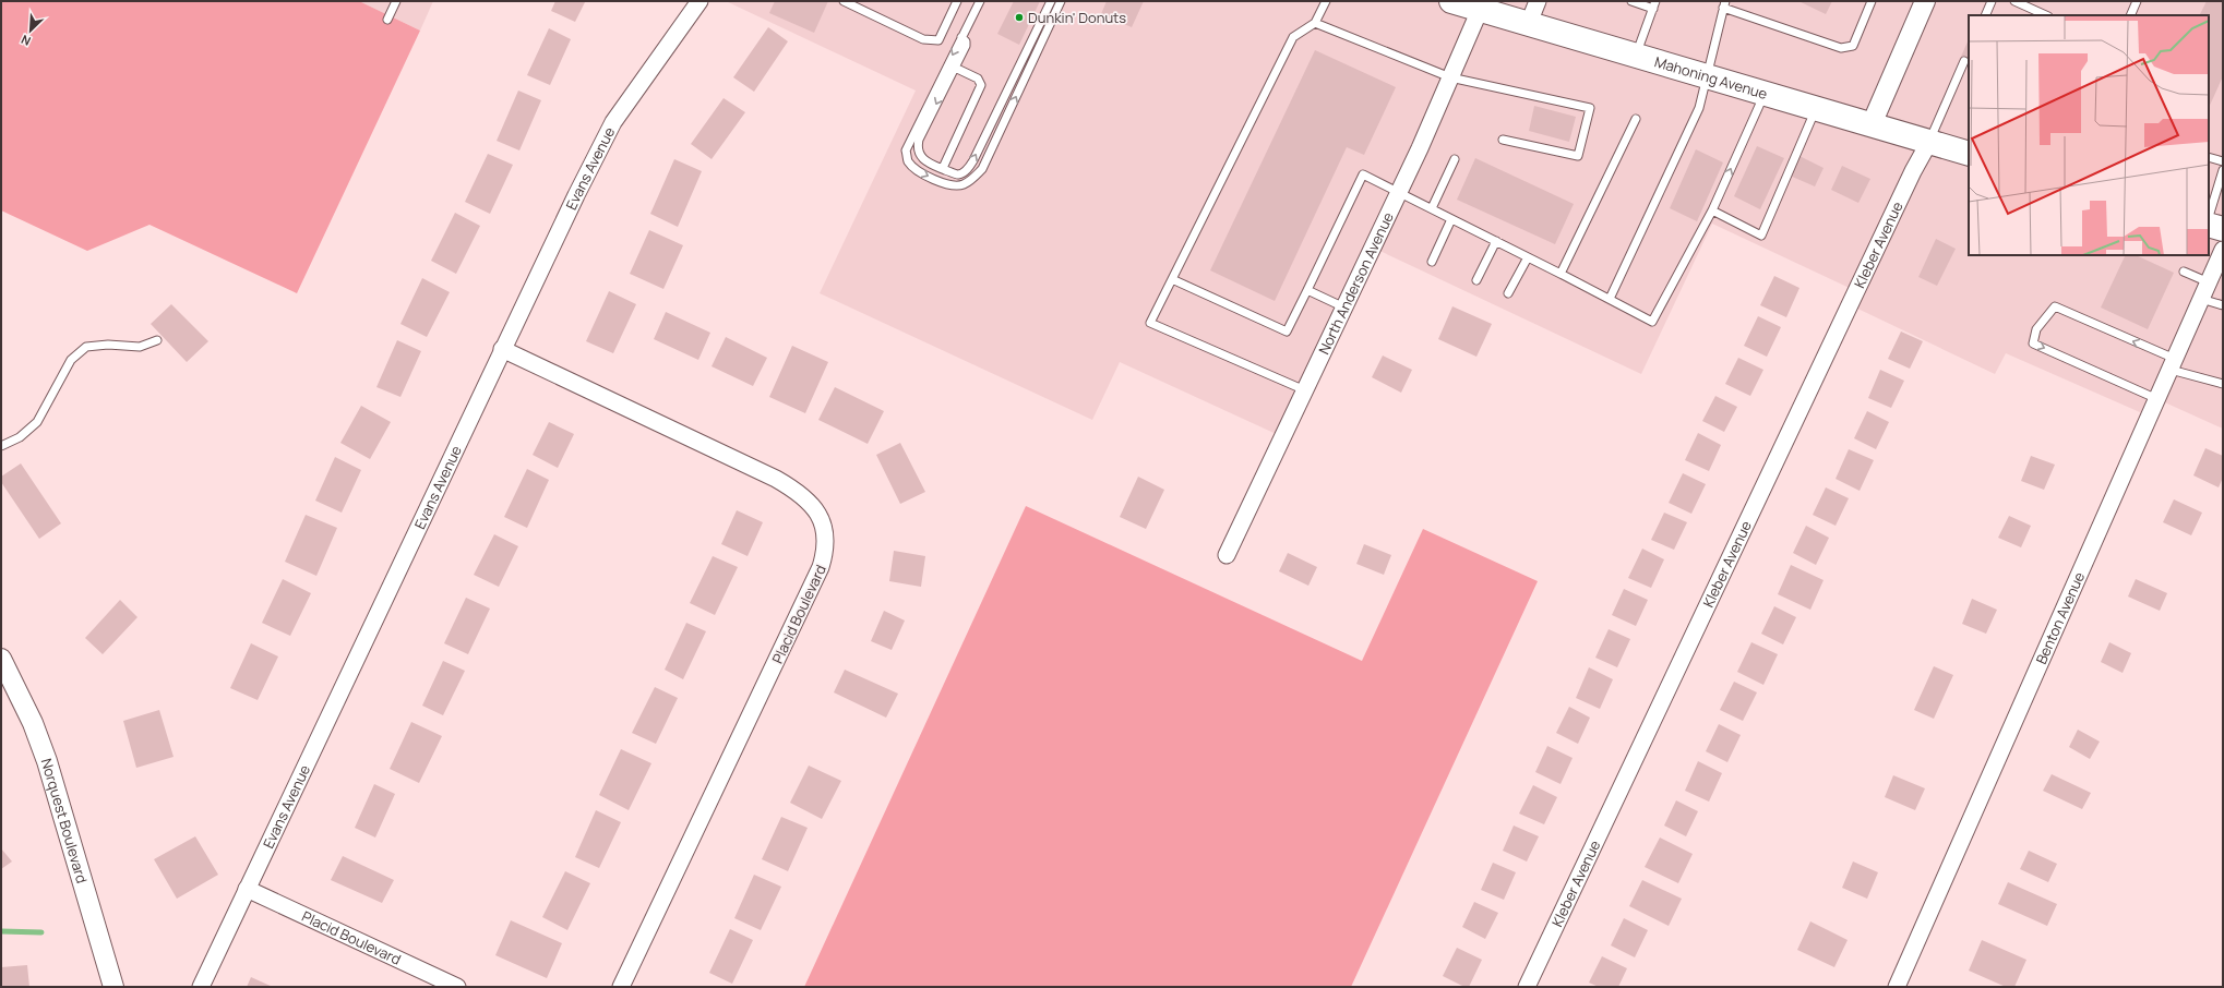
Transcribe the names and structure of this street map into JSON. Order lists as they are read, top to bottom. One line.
{"streets":{"main road":["Mahoning Avenue"],"street":["Evans Avenue","Kleber Avenue","North Anderson Avenue","Placid Boulevard","Benton Avenue","Norquest Boulevard"]},"crossings":[["Mahoning Avenue","Kleber Avenue"],["Mahoning Avenue","North Anderson Avenue"],["Evans Avenue","Placid Boulevard"]],"places":["Dunkin' Donuts"],"north":"bottom left"}
